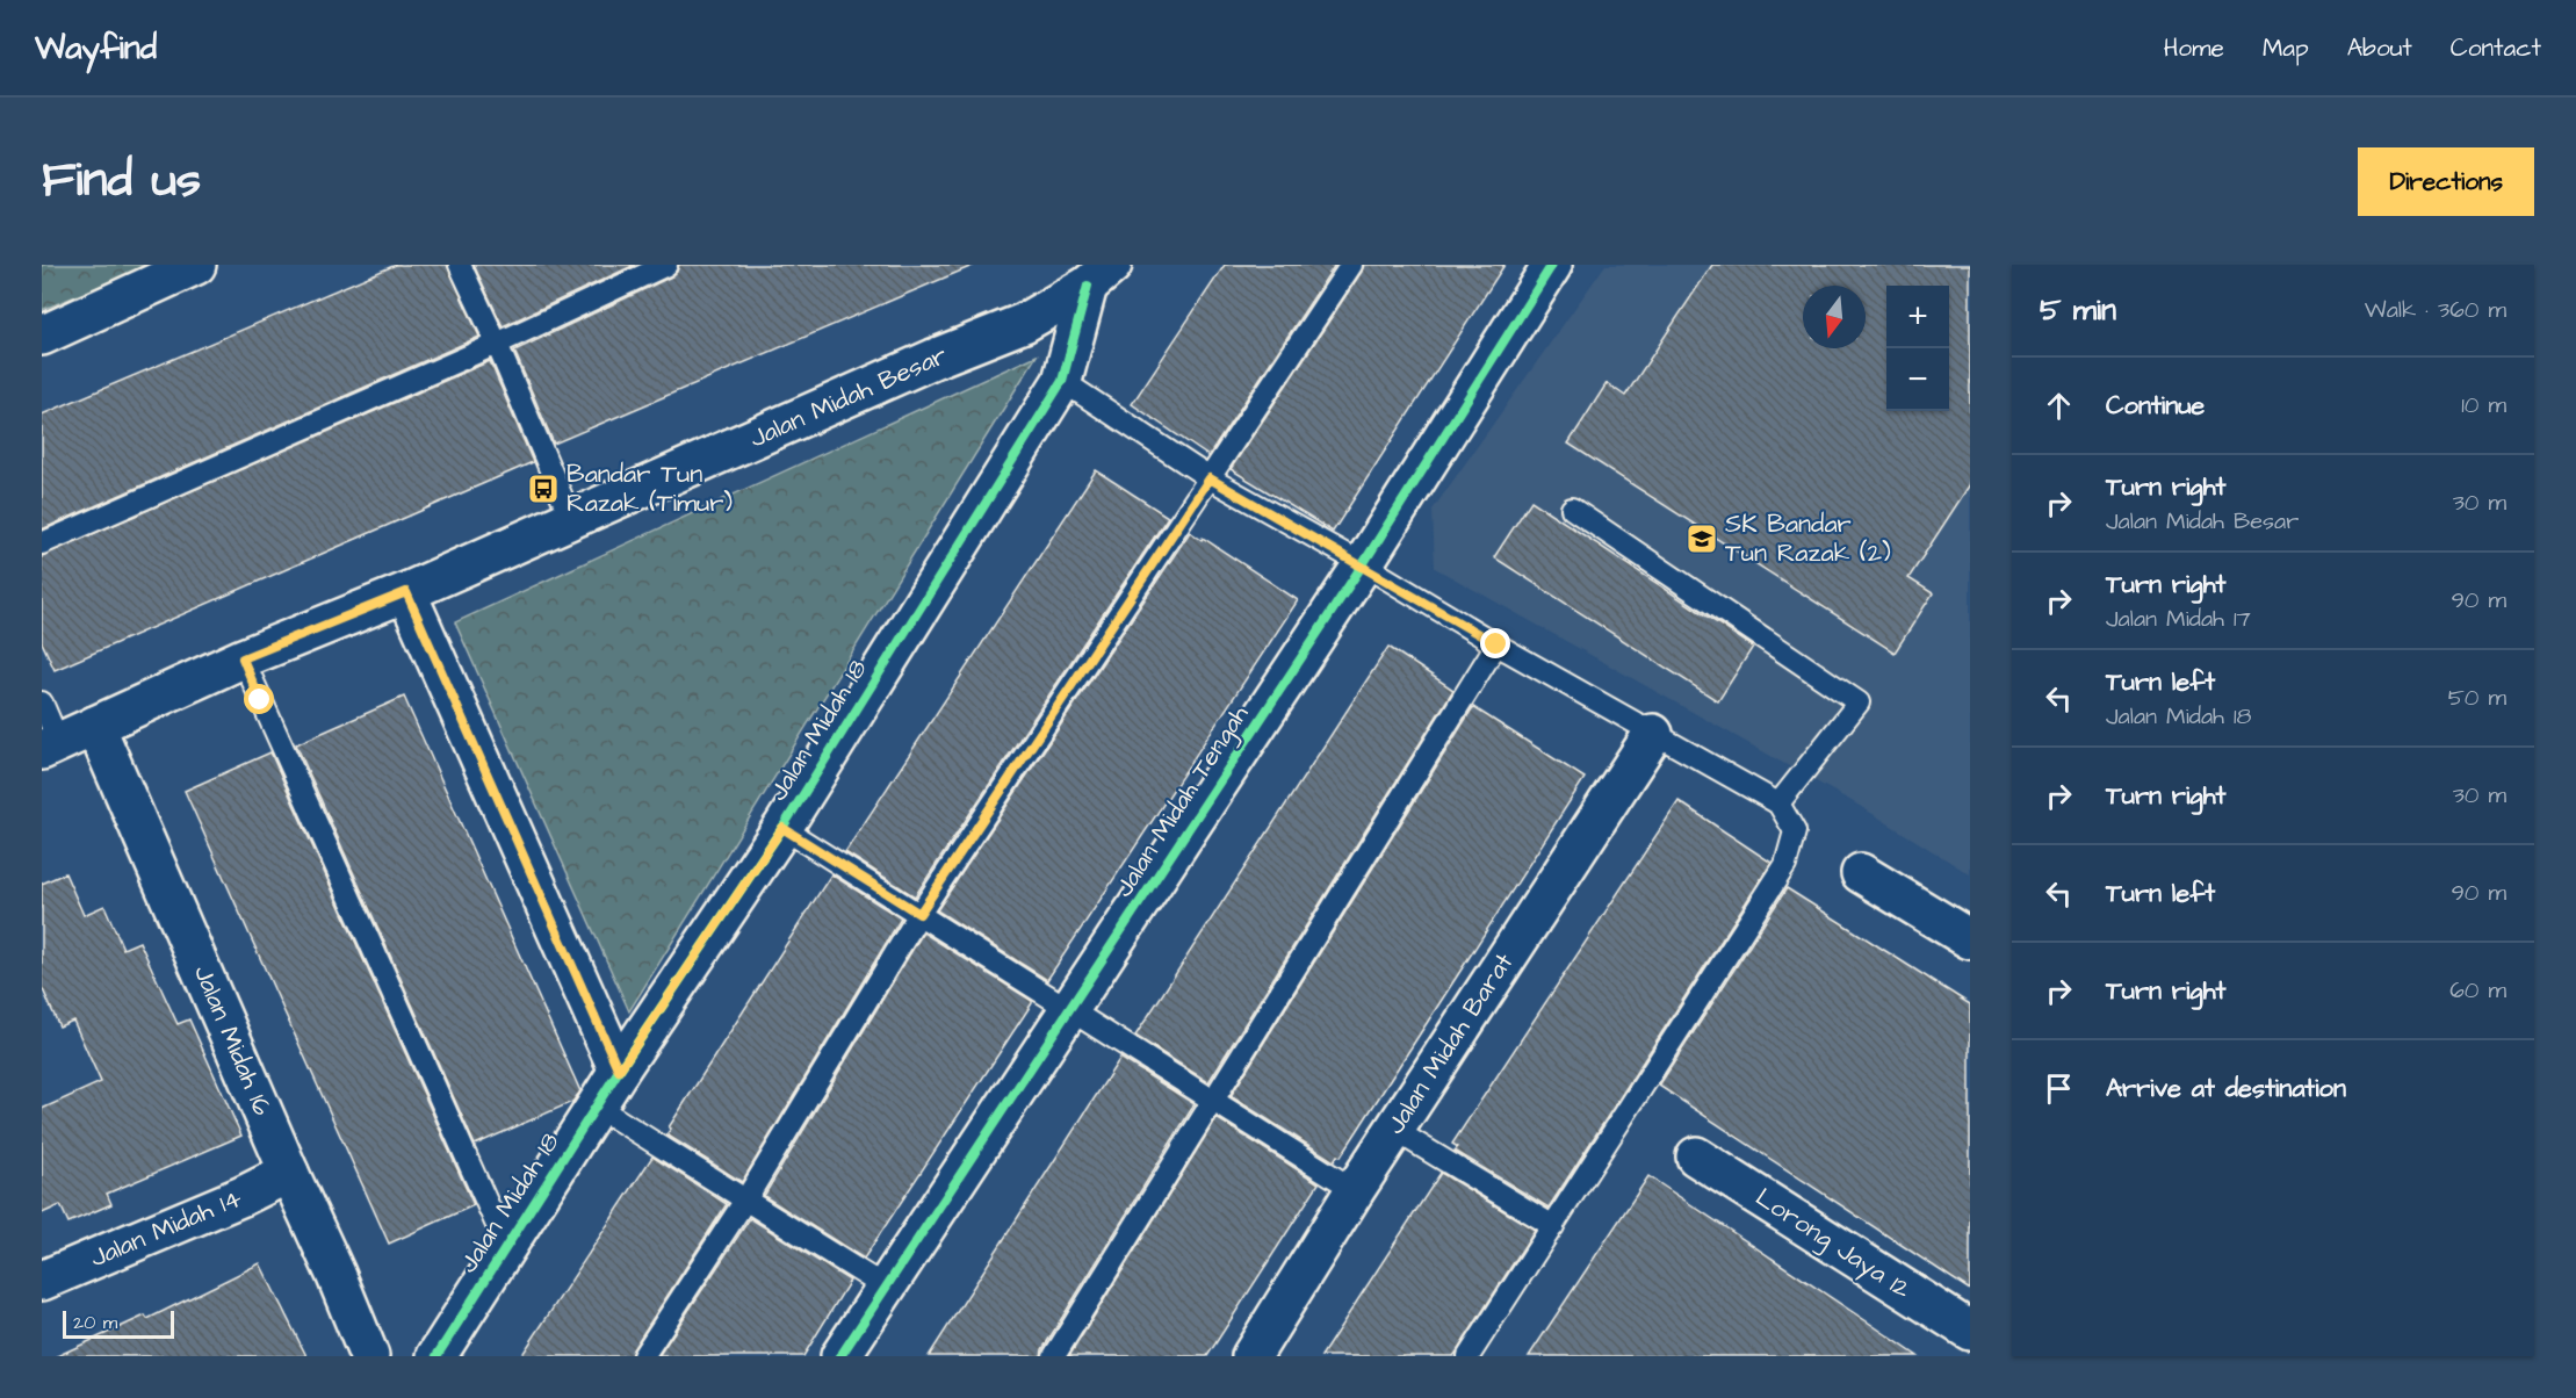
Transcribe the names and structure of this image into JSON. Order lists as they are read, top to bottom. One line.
{"streets":{"street":["Jalan Midah Besar","Jalan Midah 18","Jalan Midah Tengah","Jalan Midah 16","Jalan Midah Barat","Jalan Midah 14","Lorong Jaya 12"]},"crossings":[["Jalan Midah Besar","Jalan Midah 18"],["Jalan Midah Besar","Jalan Midah 16"],["Jalan Midah 16","Jalan Midah 14"]],"places":{"bus stop":["Bandar Tun Razak (Timur)"],"school or university":["SK Bandar Tun Razak (2)"]},"scale_bar":"20 m","north":"bottom","page":{"header":"Wayfind","nav":["Home","Map","About","Contact"],"title":"Find us","buttons":"Directions","heading":["5 min","Walk · 360 m"],"map_buttons":["+","−"],"list":[["Continue","10 m"],["Turn right","Jalan Midah Besar","30 m"],["Turn right","Jalan Midah 17","90 m"],["Turn left","Jalan Midah 18","50 m"],["Turn right","30 m"],["Turn left","90 m"],["Turn right","60 m"],"Arrive at destination"],"scale":"20 m"}}
